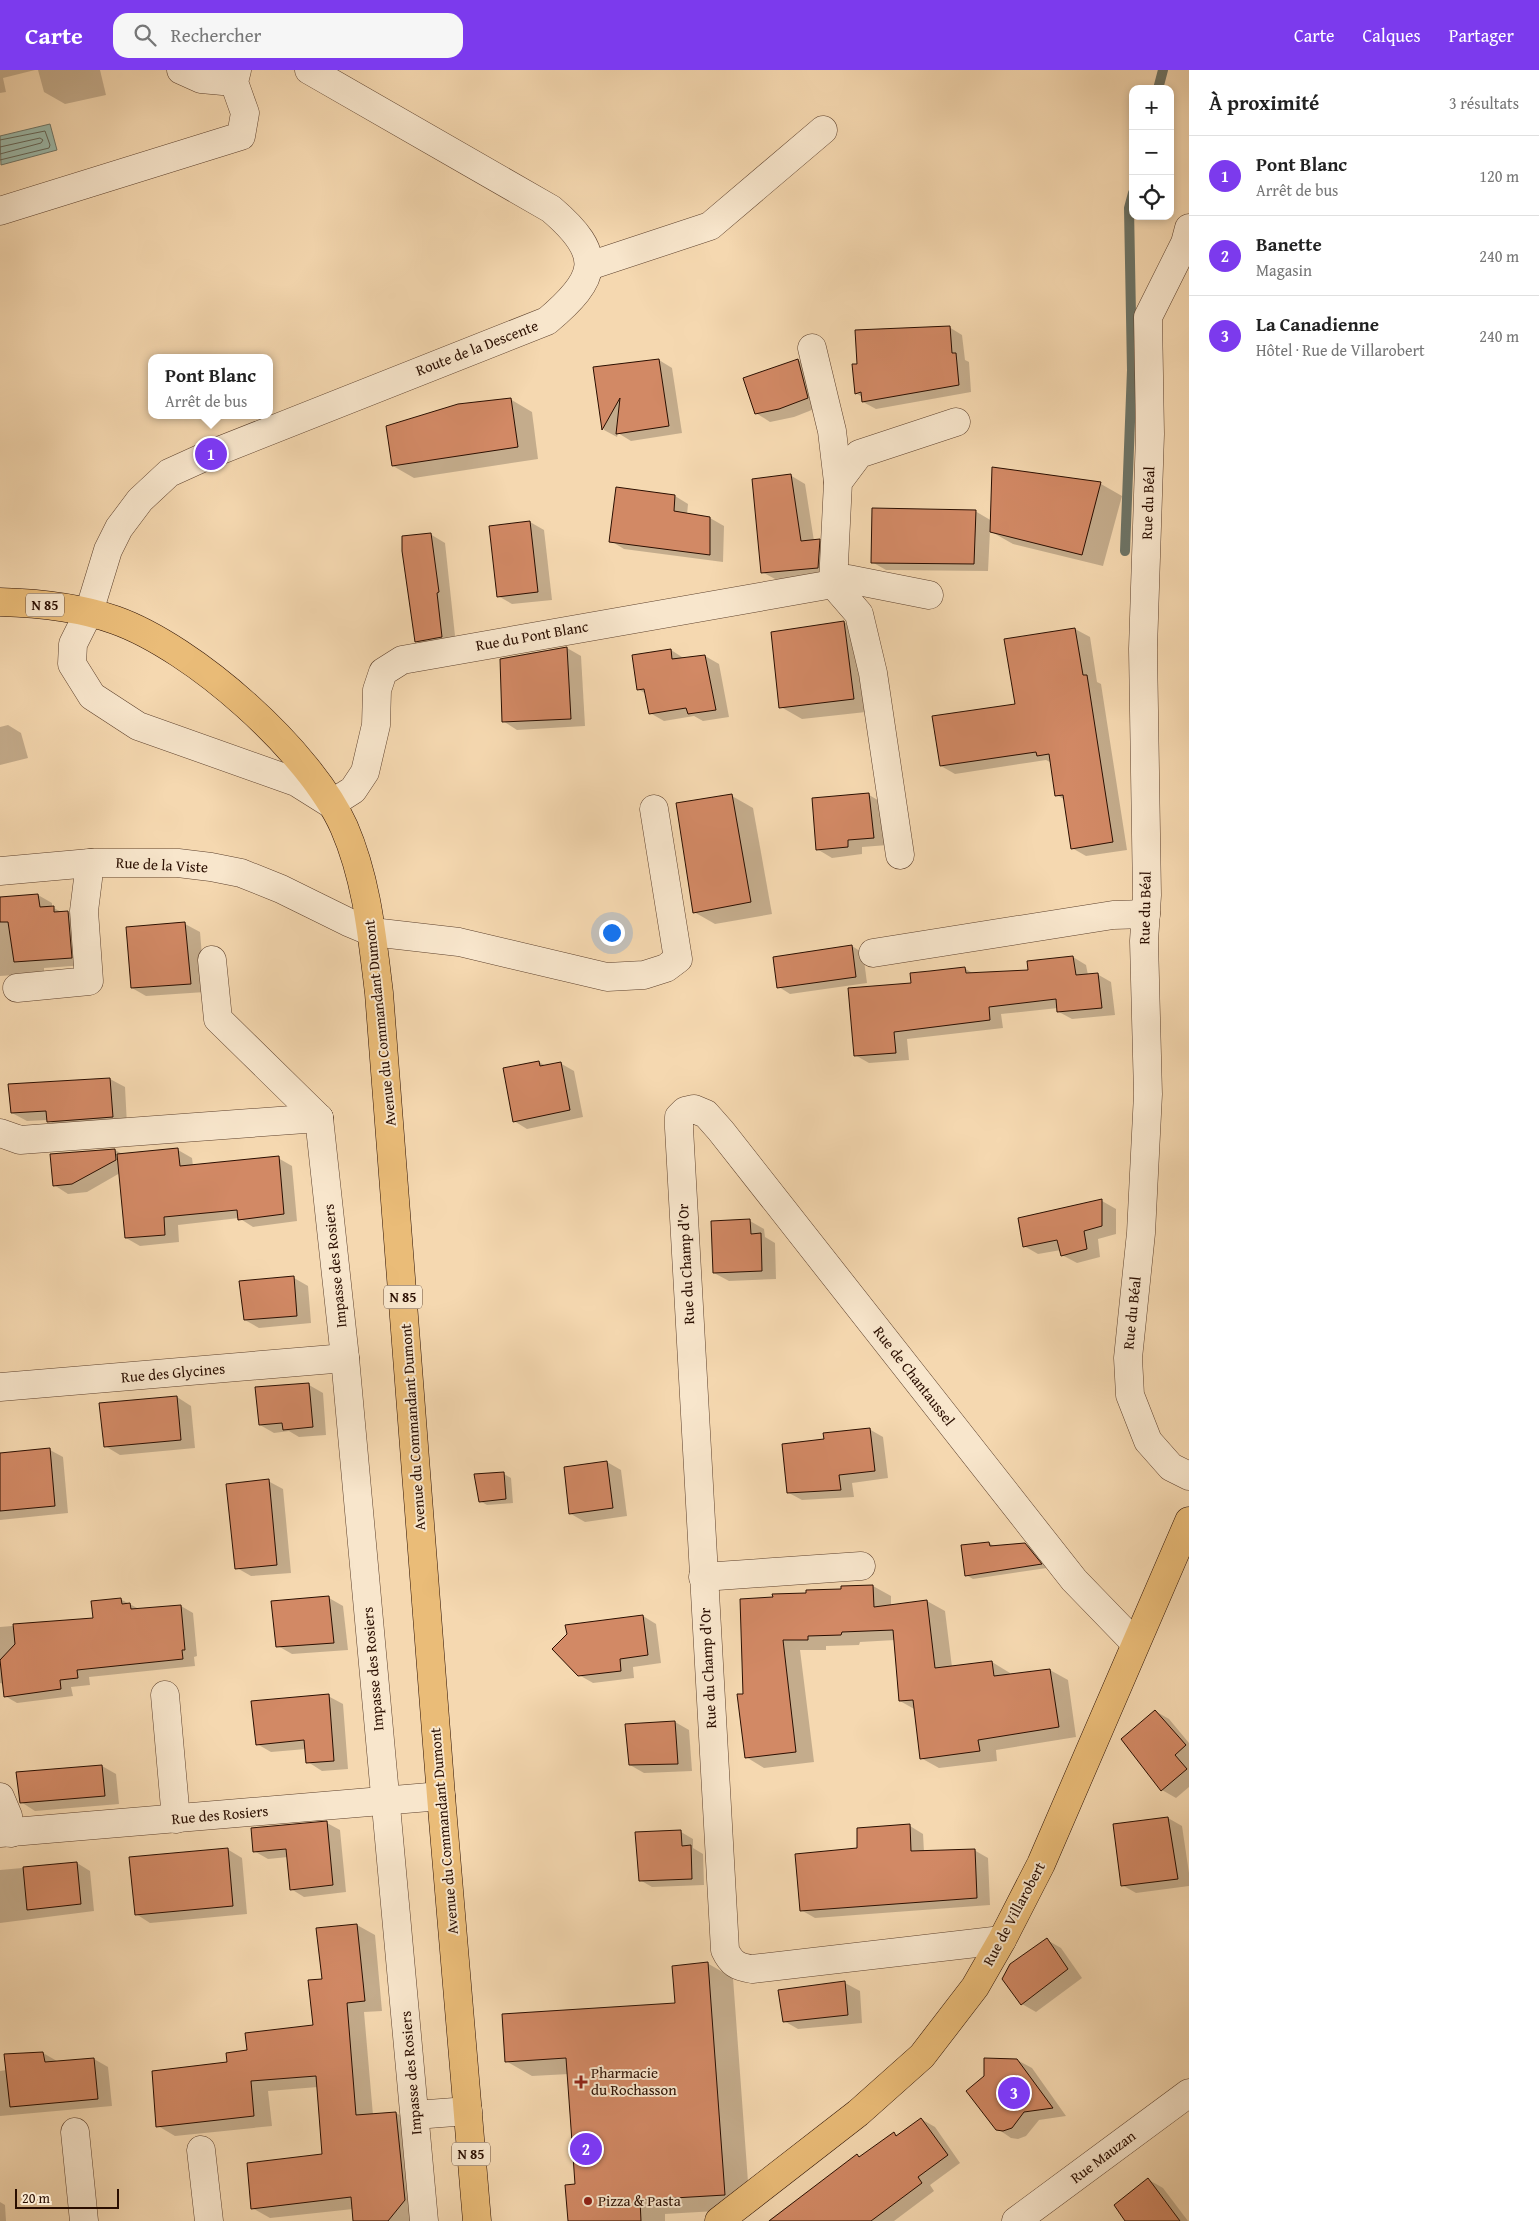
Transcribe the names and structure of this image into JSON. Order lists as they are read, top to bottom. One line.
{"streets":{"main road":["N 85","Avenue du Commandant Dumont","Rue de Villarobert"],"street":["Route de la Descente","Rue du Béal","Rue du Pont Blanc","Rue de la Viste","Rue du Champ d'Or","Impasse des Rosiers","Rue des Glycines","Rue de Chantaussel","Rue des Rosiers","Rue Mauzan"]},"crossings":[["Route de la Descente","Rue du Pont Blanc"],["Route de la Descente","Avenue du Commandant Dumont"],["Rue du Pont Blanc","Avenue du Commandant Dumont"],["Rue de la Viste","Avenue du Commandant Dumont"],["Avenue du Commandant Dumont","Rue des Rosiers"],["Rue du Champ d'Or","Rue de Chantaussel"],["Rue du Champ d'Or","Rue de Villarobert"],["Impasse des Rosiers","Rue des Glycines"],["Impasse des Rosiers","Rue des Rosiers"],["Rue de Chantaussel","Rue de Villarobert"]],"places":{"health":["Pharmacie du Rochasson"],"other":["Pizza & Pasta"]},"scale_bar":"20 m","page":{"header":"Carte","search":"Rechercher","nav":["Carte","Calques","Partager"],"heading":["À proximité","3 résultats"],"map_buttons":["+","−"],"list":[{"mark":"1","name":"Pont Blanc","note":"Arrêt de bus","value":"120 m"},{"mark":"2","name":"Banette","note":"Magasin","value":"240 m"},{"mark":"3","name":"La Canadienne","note":"Hôtel · Rue de Villarobert","value":"240 m"}],"popup":["Pont Blanc","Arrêt de bus"],"pins":["1","3","2"],"scale":"20 m"}}
